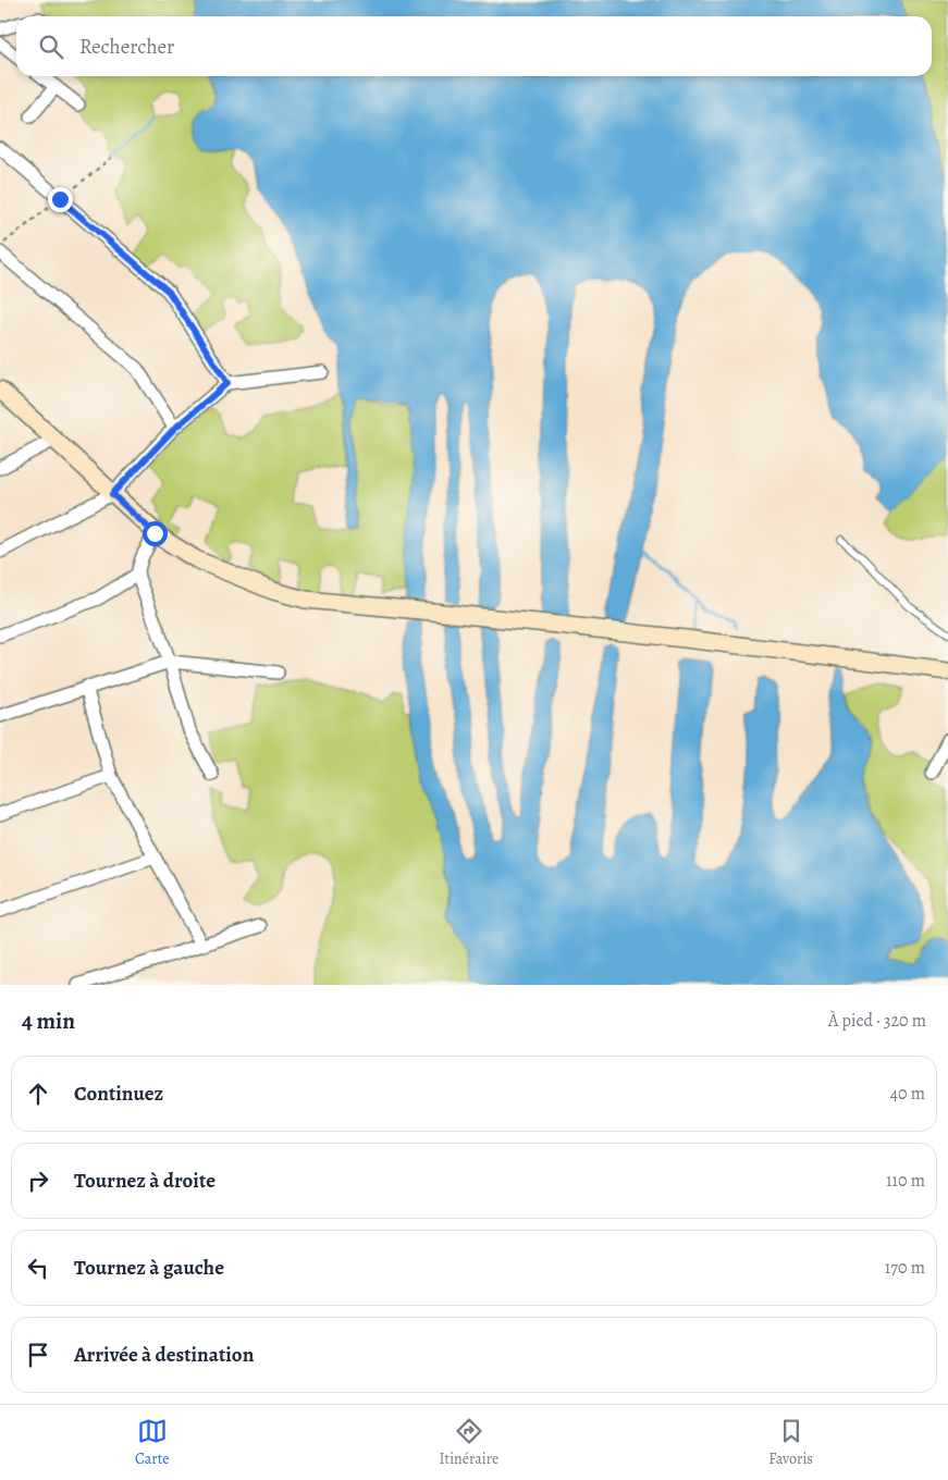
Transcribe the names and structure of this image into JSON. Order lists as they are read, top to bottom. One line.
{"page":{"search":"Rechercher","heading":["4 min","À pied · 320 m"],"list":[["Continuez","40 m"],["Tournez à droite","110 m"],["Tournez à gauche","170 m"],"Arrivée à destination"],"nav":["Carte","Itinéraire","Favoris"]}}
